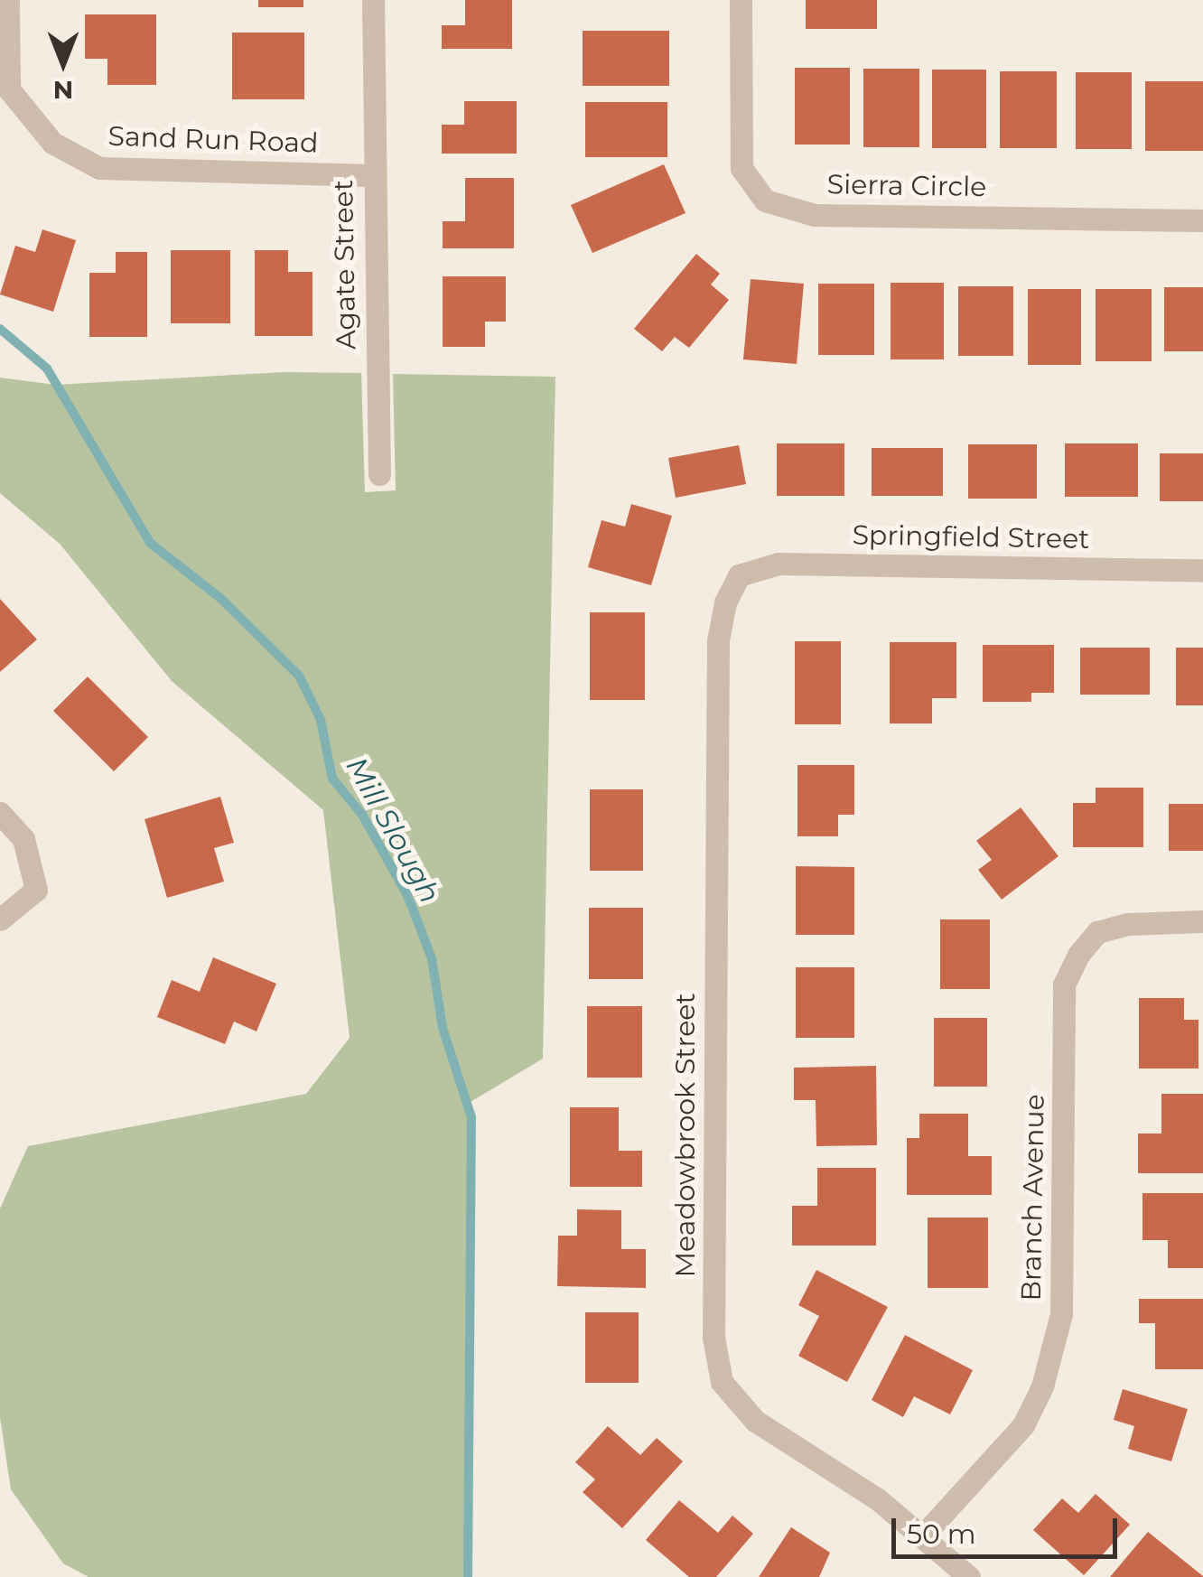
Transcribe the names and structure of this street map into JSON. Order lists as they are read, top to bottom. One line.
{"streets":{"street":["Sand Run Road","Sierra Circle","Agate Street","Springfield Street","Meadowbrook Street","Branch Avenue"]},"crossings":[["Sand Run Road","Agate Street"],["Springfield Street","Meadowbrook Street"],["Meadowbrook Street","Branch Avenue"]],"water":["Mill Slough"],"scale_bar":"50 m","north":"bottom"}
